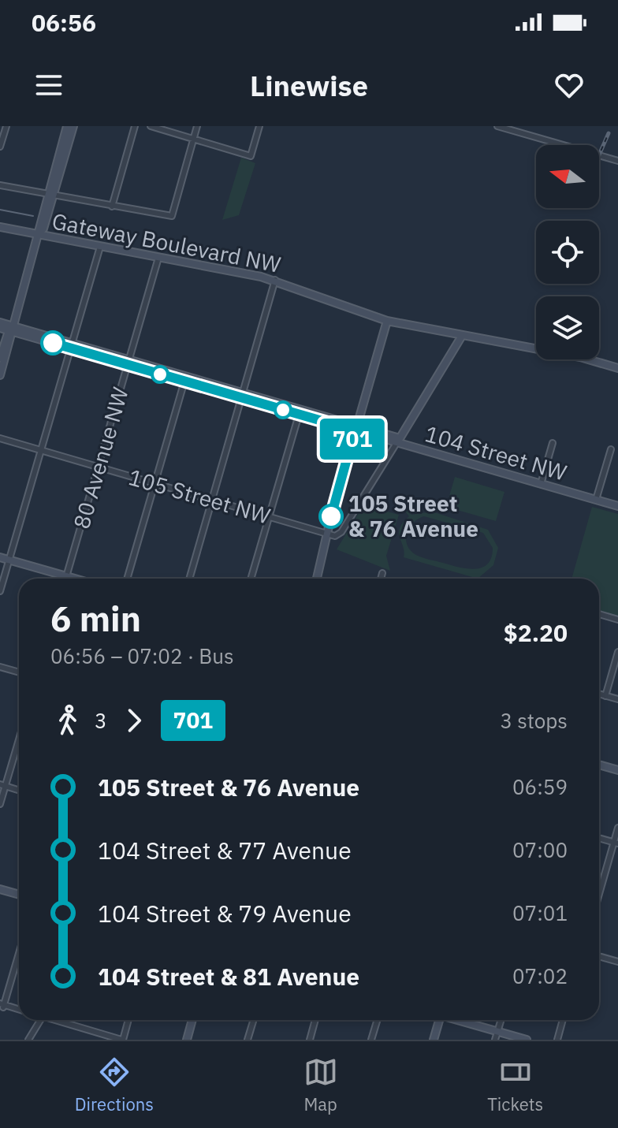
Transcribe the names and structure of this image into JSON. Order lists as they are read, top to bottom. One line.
{"streets":{"main road":["Gateway Boulevard NW","104 Street NW"],"street":["80 Avenue NW","105 Street NW"]},"crossings":[["Gateway Boulevard NW","80 Avenue NW"],["104 Street NW","80 Avenue NW"],["80 Avenue NW","105 Street NW"]],"places":["105 Street & 76 Avenue"],"lines":["bus line 701"],"north":"left","page":{"status":"06:56","header":"Linewise","on_map":"701","heading":["6 min","06:56 – 07:02 · Bus","$2.20"],"legs":["3","701","3 stops"],"list":[{"name":"105 Street & 76 Avenue","value":"06:59"},{"name":"104 Street & 77 Avenue","value":"07:00"},{"name":"104 Street & 79 Avenue","value":"07:01"},{"name":"104 Street & 81 Avenue","value":"07:02"}],"tabs":["Directions","Map","Tickets"]}}
